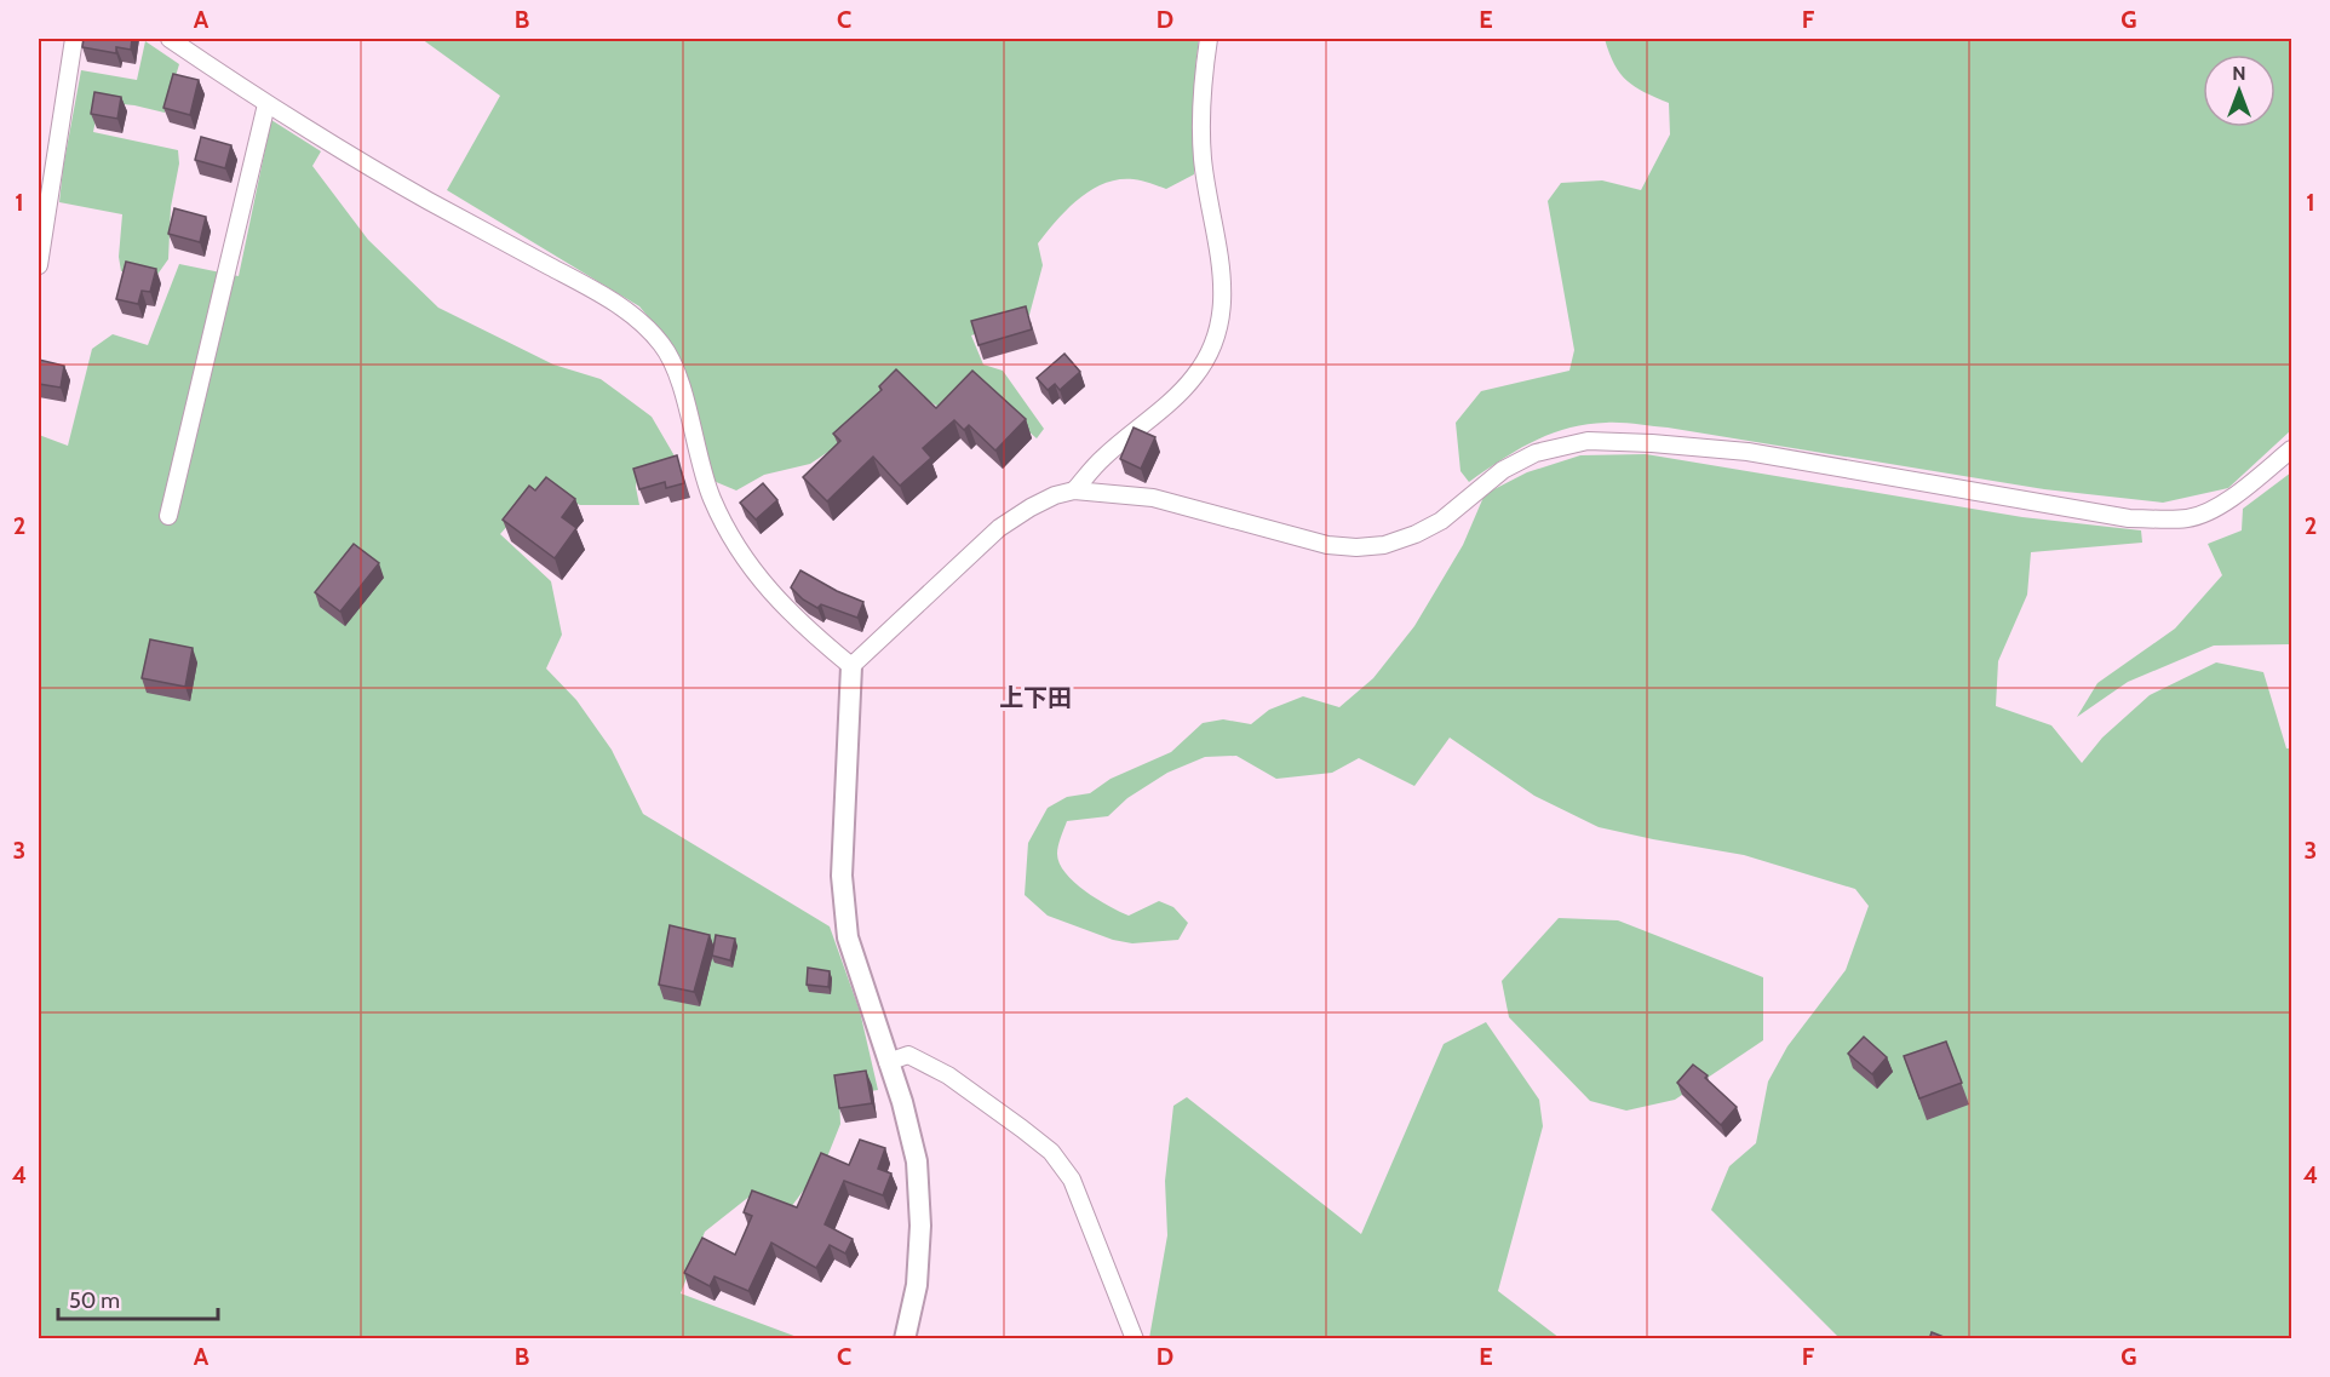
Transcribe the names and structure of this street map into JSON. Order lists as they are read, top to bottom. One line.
{"districts":["上下田"],"scale_bar":"50 m","north":"top","grid":{"columns":["A","B","C","D","E","F","G"],"rows":["1","2","3","4"]}}
